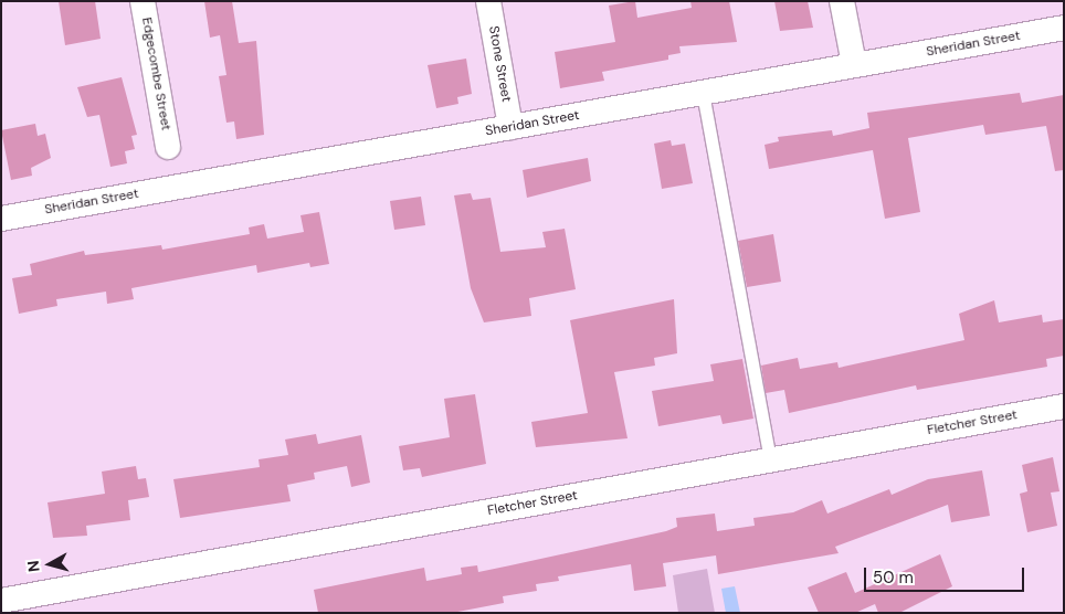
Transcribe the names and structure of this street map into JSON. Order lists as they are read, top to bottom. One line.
{"streets":{"street":["Sheridan Street","Stone Street","Edgecombe Street","Fletcher Street"]},"crossings":[["Sheridan Street","Stone Street"]],"scale_bar":"50 m","north":"left"}
